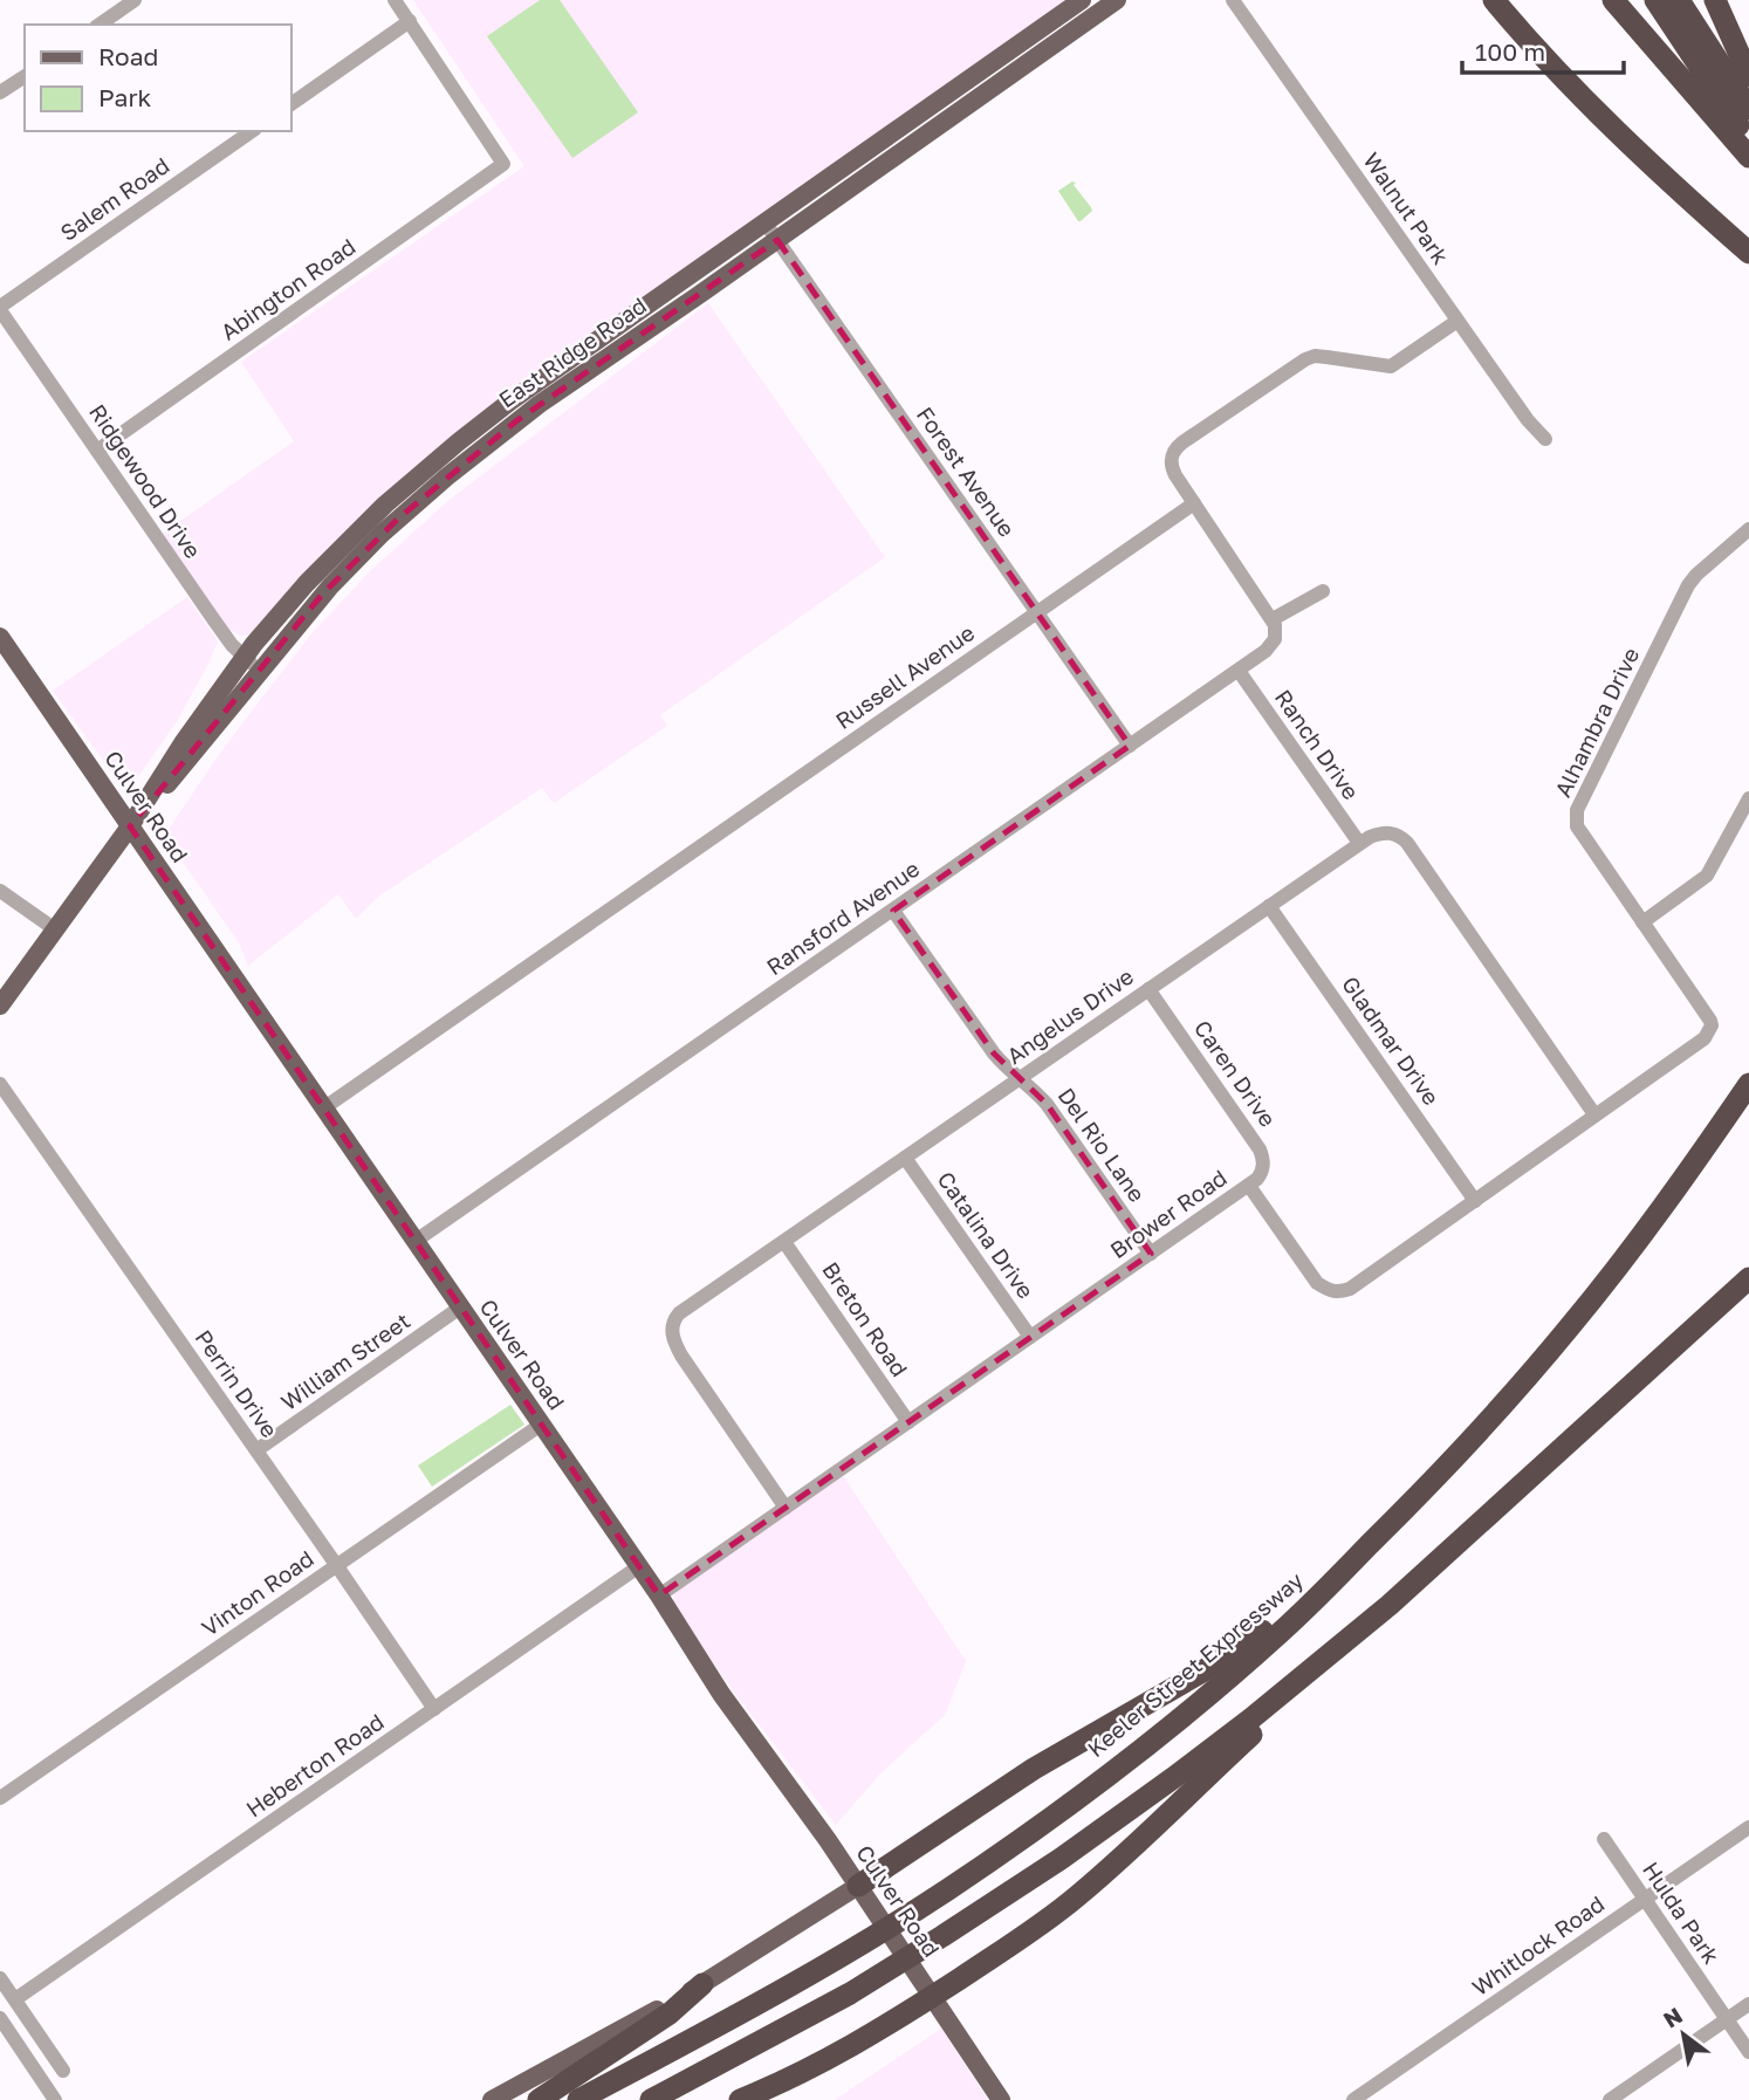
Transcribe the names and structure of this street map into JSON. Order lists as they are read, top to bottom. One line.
{"streets":{"highway":["Keeler Street Expressway"],"main road":["East Ridge Road","Culver Road"],"street":["Salem Road","Walnut Park","Abington Road","Forest Avenue","Ridgewood Drive","Russell Avenue","Alhambra Drive","Ranch Drive","Ransford Avenue","Angelus Drive","Gladmar Drive","Caren Drive","Del Rio Lane","Brower Road","Catalina Drive","Breton Road","William Street","Perrin Drive","Vinton Road","Heberton Road","Hulda Park","Whitlock Road"]},"crossings":[["Salem Road","Ridgewood Drive"],["Abington Road","Ridgewood Drive"],["East Ridge Road","Forest Avenue"],["East Ridge Road","Ridgewood Drive"],["East Ridge Road","Culver Road"],["Forest Avenue","Russell Avenue"],["Forest Avenue","Ransford Avenue"],["Russell Avenue","Culver Road"],["Alhambra Drive","Brower Road"],["Ranch Drive","Ransford Avenue"],["Ranch Drive","Angelus Drive"],["Culver Road","Ransford Avenue"],["Culver Road","Brower Road"],["Culver Road","William Street"],["Culver Road","Vinton Road"],["Culver Road","Heberton Road"],["Ransford Avenue","Del Rio Lane"],["Angelus Drive","Gladmar Drive"],["Angelus Drive","Caren Drive"],["Angelus Drive","Del Rio Lane"],["Angelus Drive","Brower Road"],["Angelus Drive","Catalina Drive"],["Angelus Drive","Breton Road"],["Gladmar Drive","Brower Road"],["Caren Drive","Brower Road"],["Del Rio Lane","Brower Road"],["Brower Road","Catalina Drive"],["Brower Road","Breton Road"],["William Street","Perrin Drive"],["Perrin Drive","Vinton Road"],["Perrin Drive","Heberton Road"],["Hulda Park","Whitlock Road"]],"legend":["Road","Park"],"scale_bar":"100 m","north":"top left"}
